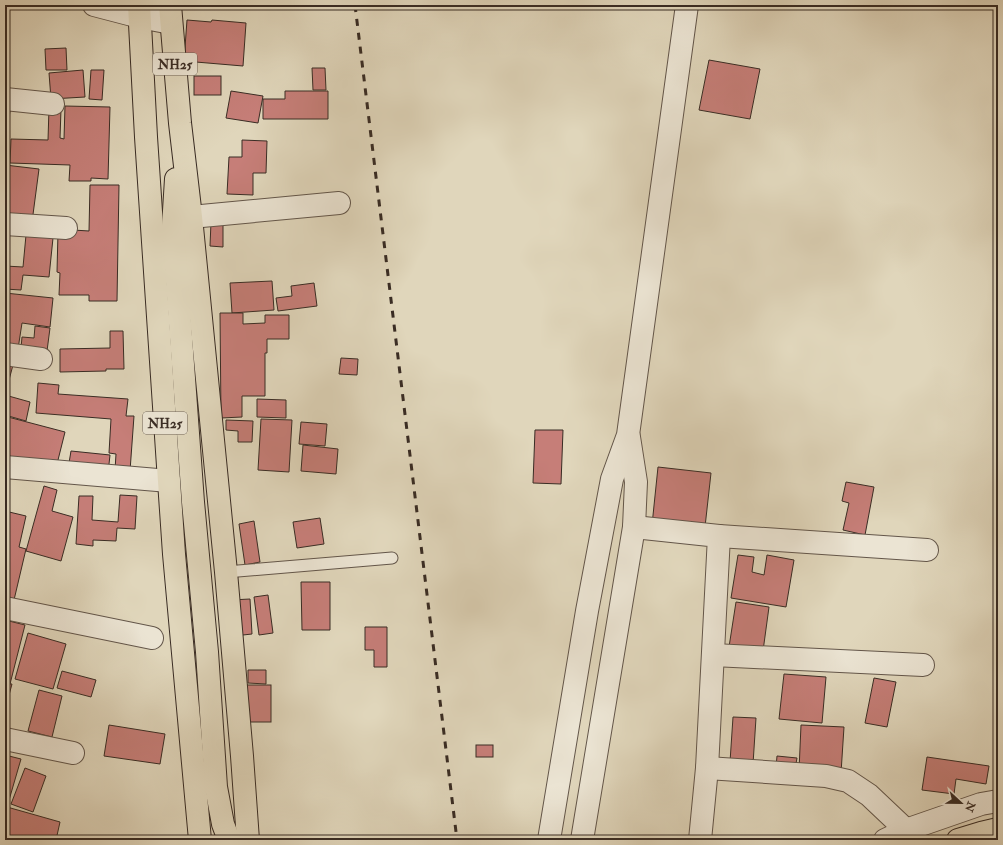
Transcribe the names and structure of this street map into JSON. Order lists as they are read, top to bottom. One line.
{"streets":{"main road":["NH25"]},"north":"right"}
